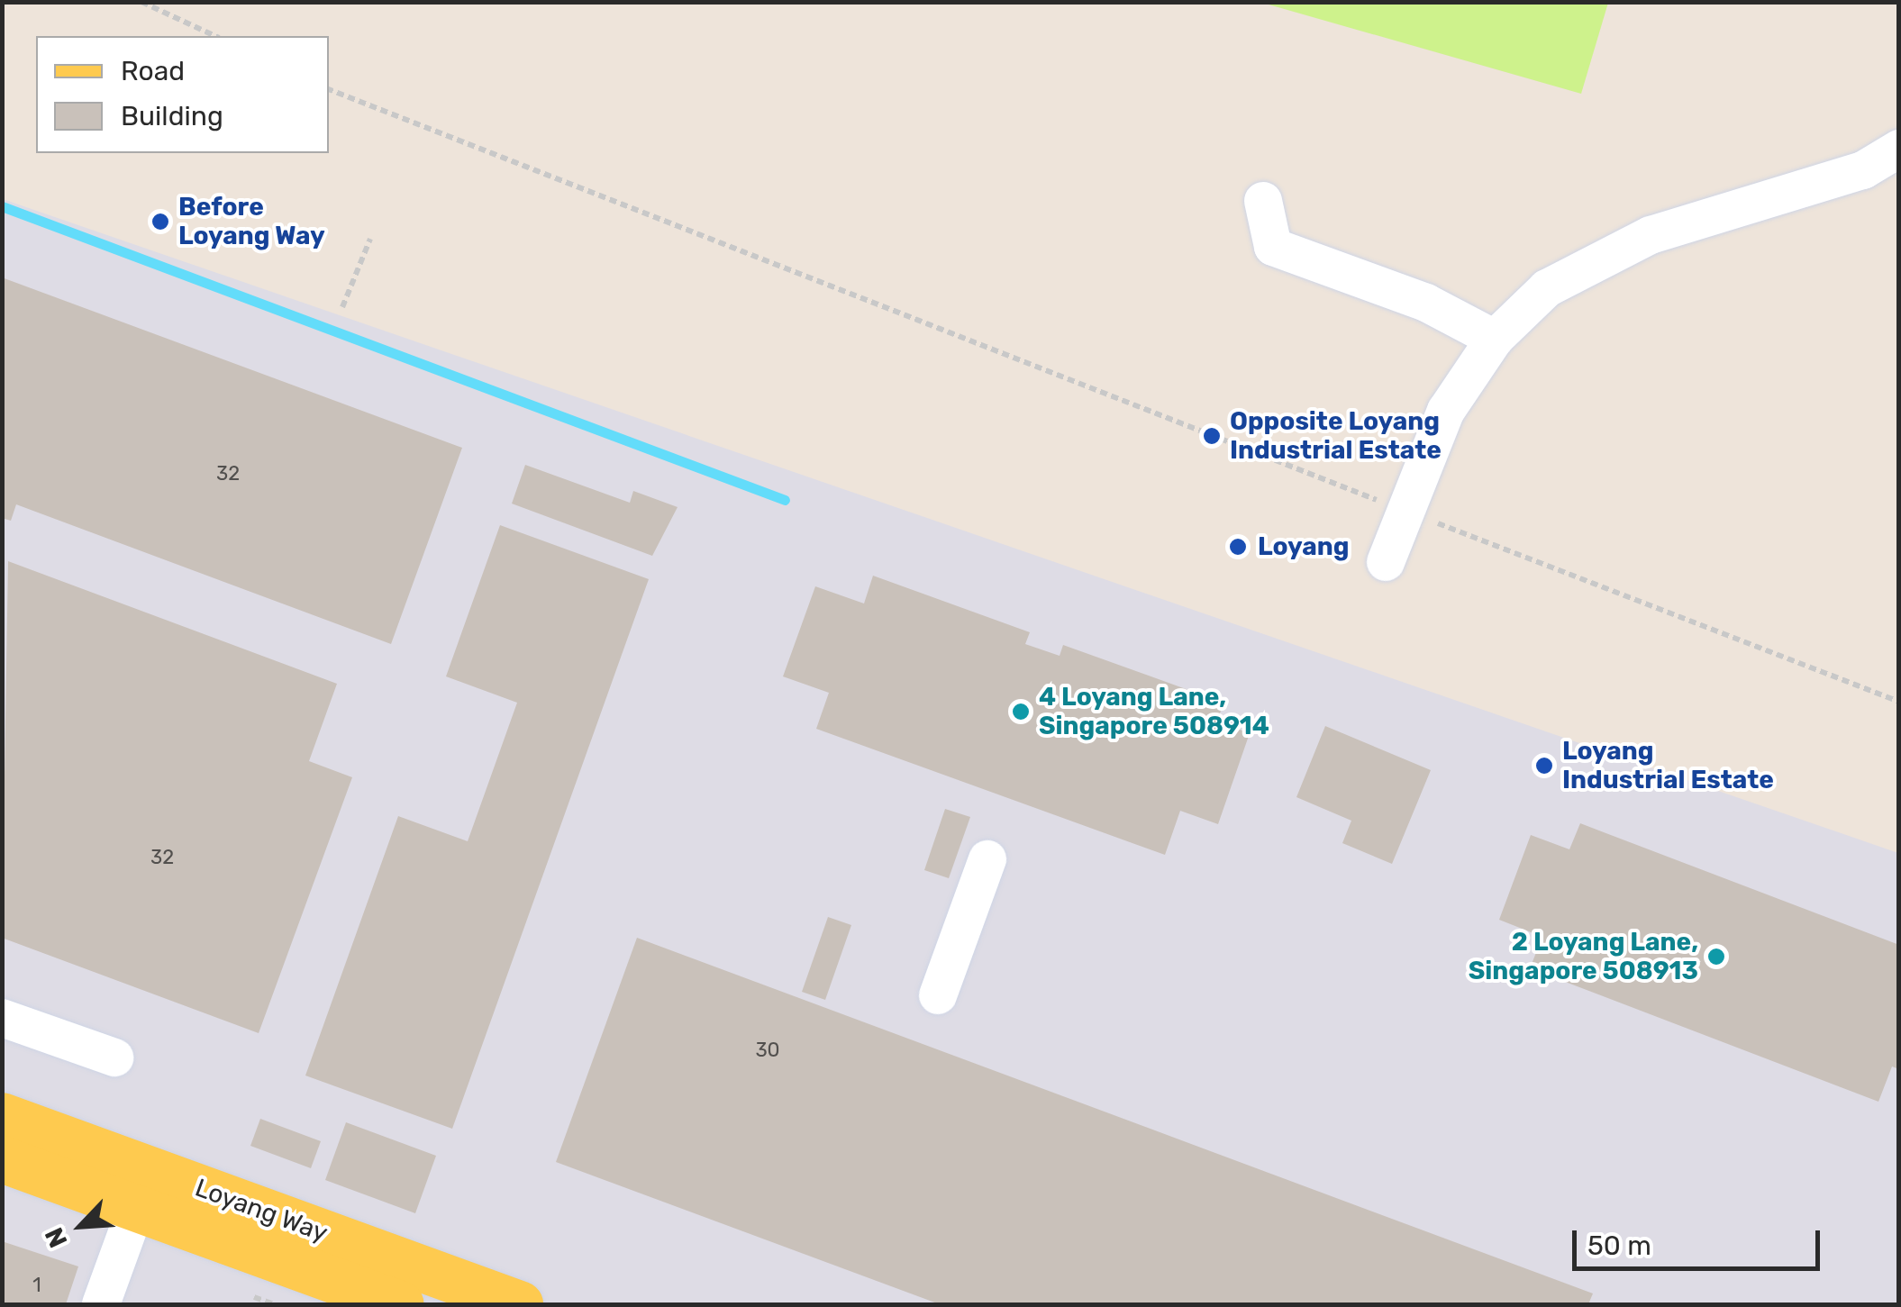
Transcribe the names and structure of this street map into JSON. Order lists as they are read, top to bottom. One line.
{"streets":{"main road":["Loyang Way"]},"places":["Before Loyang Way","Opposite Loyang Industrial Estate","Loyang","4 Loyang Lane, Singapore 508914","Loyang Industrial Estate","2 Loyang Lane, Singapore 508913"],"house_numbers":["32","32","30","1"],"legend":["Road","Building"],"scale_bar":"50 m","north":"bottom left"}
